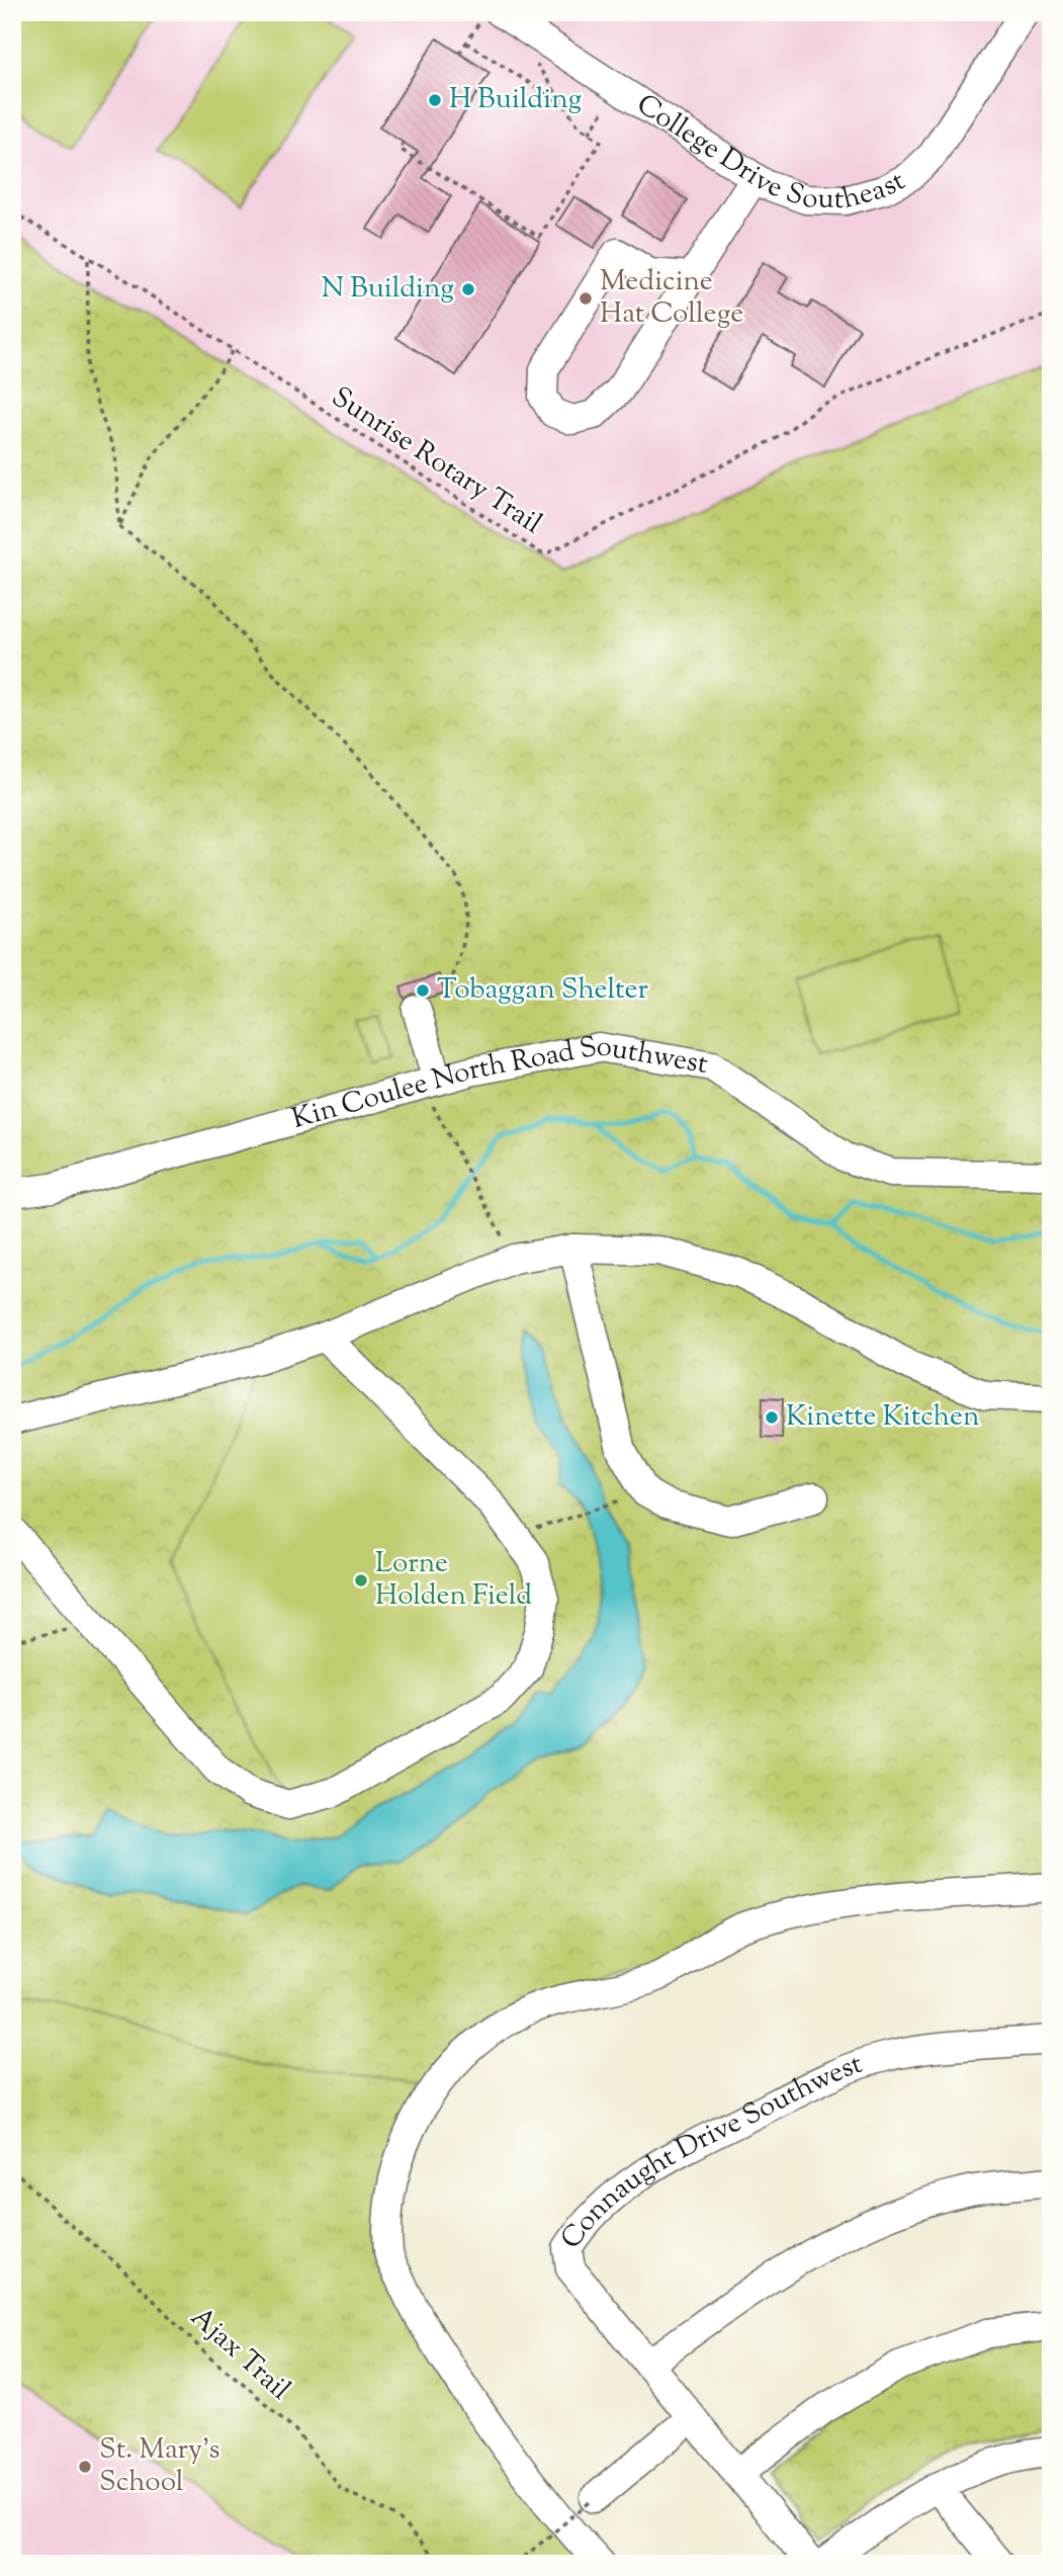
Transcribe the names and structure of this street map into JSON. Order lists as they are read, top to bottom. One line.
{"streets":{"street":["College Drive Southeast","Kin Coulee North Road Southwest","Connaught Drive Southwest"],"path":["Sunrise Rotary Trail","Ajax Trail"]},"places":["H Building","N Building","Medicine Hat College","Tobaggan Shelter","Kinette Kitchen","Lorne Holden Field","St. Mary's School"]}
